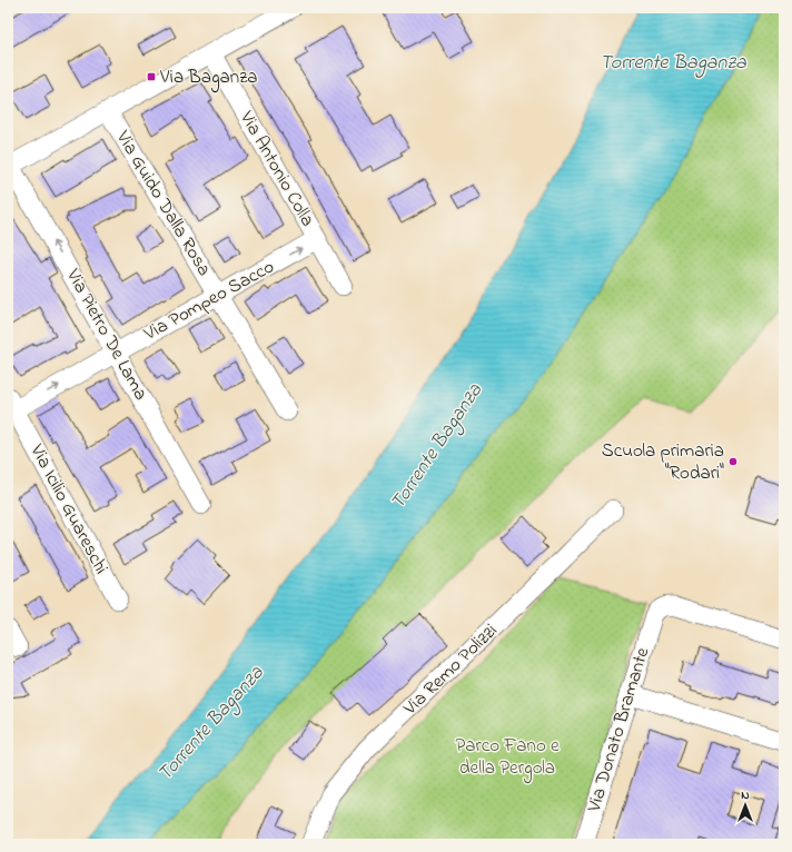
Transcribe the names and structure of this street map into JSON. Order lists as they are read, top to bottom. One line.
{"streets":{"street":["Via Antonio Colla","Via Guido Dalla Rosa","Via Pompeo Sacco","Via Pietro De Lama","Via Icilio Guareschi","Via Remo Polizzi","Via Donato Bramante"]},"crossings":[["Via Antonio Colla","Via Pompeo Sacco"],["Via Guido Dalla Rosa","Via Pompeo Sacco"],["Via Pompeo Sacco","Via Pietro De Lama"],["Via Pompeo Sacco","Via Icilio Guareschi"]],"one_way":["Via Pompeo Sacco","Via Pietro De Lama"],"water":["Torrente Baganza"],"parks":["Parco Fano e della Pergola"],"places":{"transit":["Via Baganza"],"other":["Scuola primaria \"Rodari\""]},"north":"top"}
